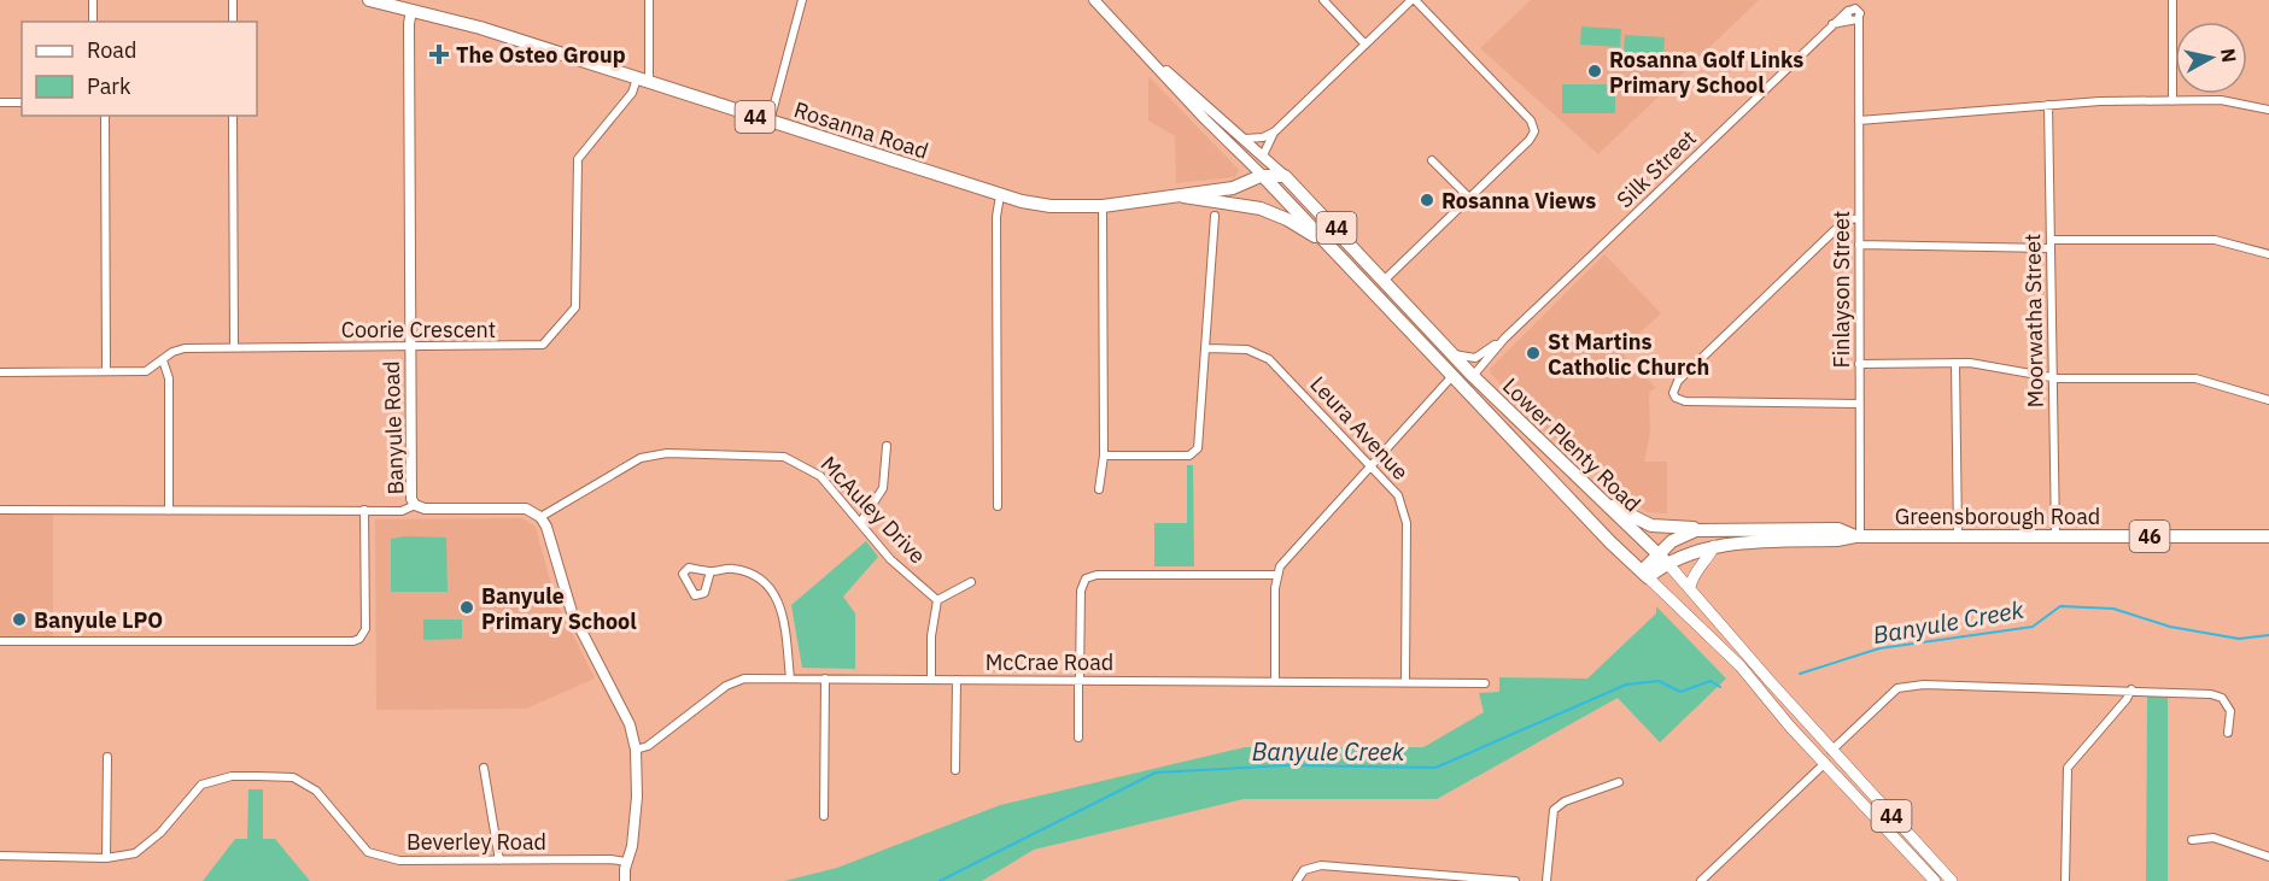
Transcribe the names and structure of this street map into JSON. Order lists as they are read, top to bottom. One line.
{"streets":{"highway":["44","Rosanna Road","Lower Plenty Road","Greensborough Road","46"],"street":["Silk Street","Finlayson Street","Moorwatha Street","Coorie Crescent","Banyule Road","Leura Avenue","McAuley Drive","McCrae Road","Beverley Road"]},"crossings":[["Rosanna Road","Coorie Crescent"],["Rosanna Road","Banyule Road"],["Rosanna Road","Lower Plenty Road"],["Silk Street","Finlayson Street"],["Silk Street","Lower Plenty Road"],["Finlayson Street","Greensborough Road"],["Moorwatha Street","Greensborough Road"],["Coorie Crescent","Banyule Road"],["Banyule Road","McAuley Drive"],["Leura Avenue","McCrae Road"],["Lower Plenty Road","Greensborough Road"],["Lower Plenty Road","46"],["Greensborough Road","46"]],"water":["Banyule Creek"],"places":{"health":["The Osteo Group"],"other":["Rosanna Golf Links Primary School","Rosanna Views","St Martins Catholic Church","Banyule Primary School","Banyule LPO"]},"legend":["Road","Park"],"north":"right"}
